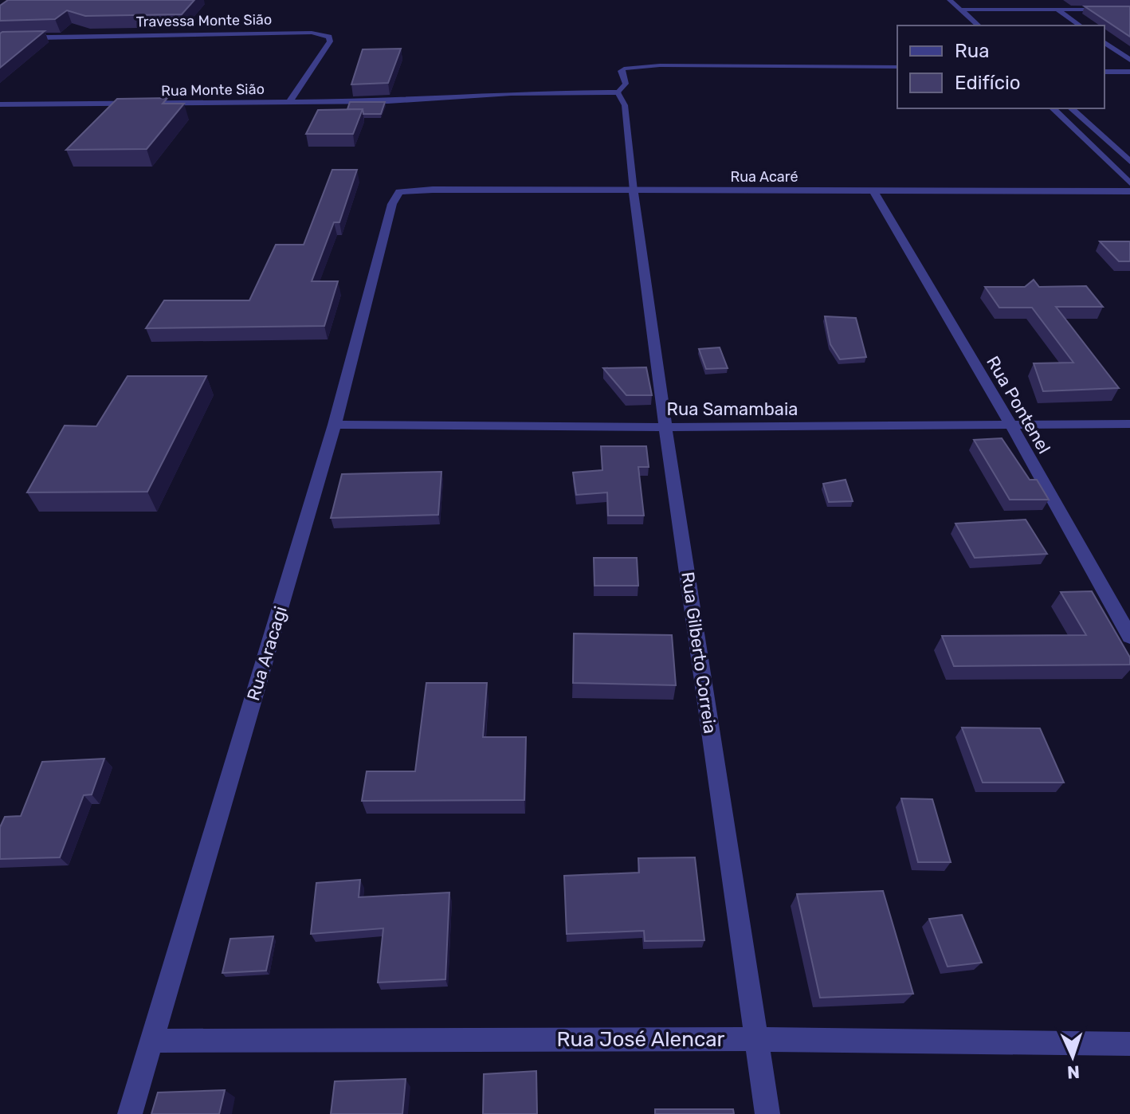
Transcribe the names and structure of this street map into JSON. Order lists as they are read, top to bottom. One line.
{"streets":{"street":["Travessa Monte Sião","Rua Monte Sião","Rua Acaré","Rua Pontenel","Rua Samambaia","Rua Gilberto Correia","Rua Aracagi","Rua José Alencar"]},"crossings":[["Travessa Monte Sião","Rua Monte Sião"],["Rua Acaré","Rua Pontenel"],["Rua Acaré","Rua Gilberto Correia"],["Rua Acaré","Rua Aracagi"],["Rua Pontenel","Rua Samambaia"],["Rua Samambaia","Rua Gilberto Correia"],["Rua Samambaia","Rua Aracagi"],["Rua Gilberto Correia","Rua José Alencar"],["Rua Aracagi","Rua José Alencar"]],"legend":["Rua","Edifício"],"north":"bottom"}
